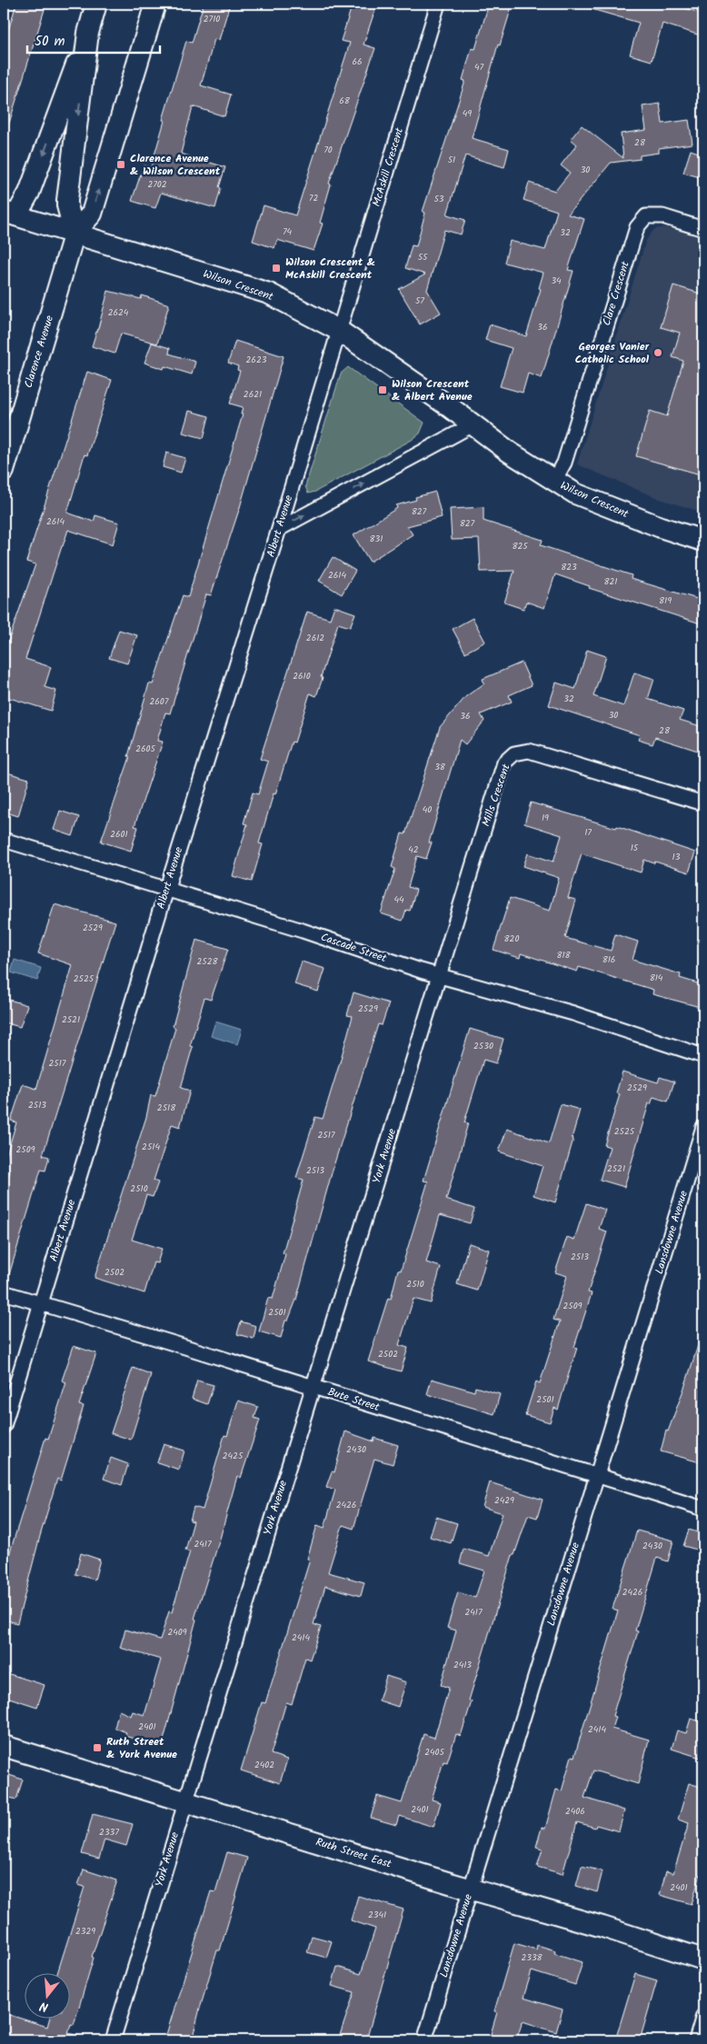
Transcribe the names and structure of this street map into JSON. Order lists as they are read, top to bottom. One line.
{"streets":{"street":["McAskill Crescent","Wilson Crescent","Clare Crescent","Clarence Avenue","Albert Avenue","Mills Crescent","Cascade Street","York Avenue","Lansdowne Avenue","Bute Street","Ruth Street East"]},"crossings":[["McAskill Crescent","Wilson Crescent"],["McAskill Crescent","Albert Avenue"],["Wilson Crescent","Clare Crescent"],["Wilson Crescent","Clarence Avenue"],["Wilson Crescent","Albert Avenue"],["Albert Avenue","Cascade Street"],["Albert Avenue","Bute Street"],["Mills Crescent","Cascade Street"],["Mills Crescent","York Avenue"],["Cascade Street","York Avenue"],["York Avenue","Bute Street"],["York Avenue","Ruth Street East"],["Lansdowne Avenue","Bute Street"],["Lansdowne Avenue","Ruth Street East"]],"places":{"transit":["Clarence Avenue & Wilson Crescent","Wilson Crescent & McAskill Crescent","Wilson Crescent & Albert Avenue","Ruth Street & York Avenue"],"other":["Georges Vanier Catholic School"]},"house_numbers":["2710","66","47","68","49","28","70","51","30","2702","72","53","74","32","55","34","57","2624","36","2623","2621","827","2614","827","831","825","823","2614","821","819","2612","2610","32","2607","30","36","28","2605","38","40","19","17","2601","15","42","13","44","2529","820","818","816","2528","814","2525","2529","2521","2530","2517","2529","2513","2518","2525","2517","2514","2509","2521","2513","2510","2513","2502","2510","2509","2501","2502","2501","2430","2425","2429","2426","2417","2430","2426","2417","2409","2414","2413","2401","2414","2405","2402","2401","2406","2337","2401","2341","2329","2338"],"scale_bar":"50 m","north":"bottom"}
